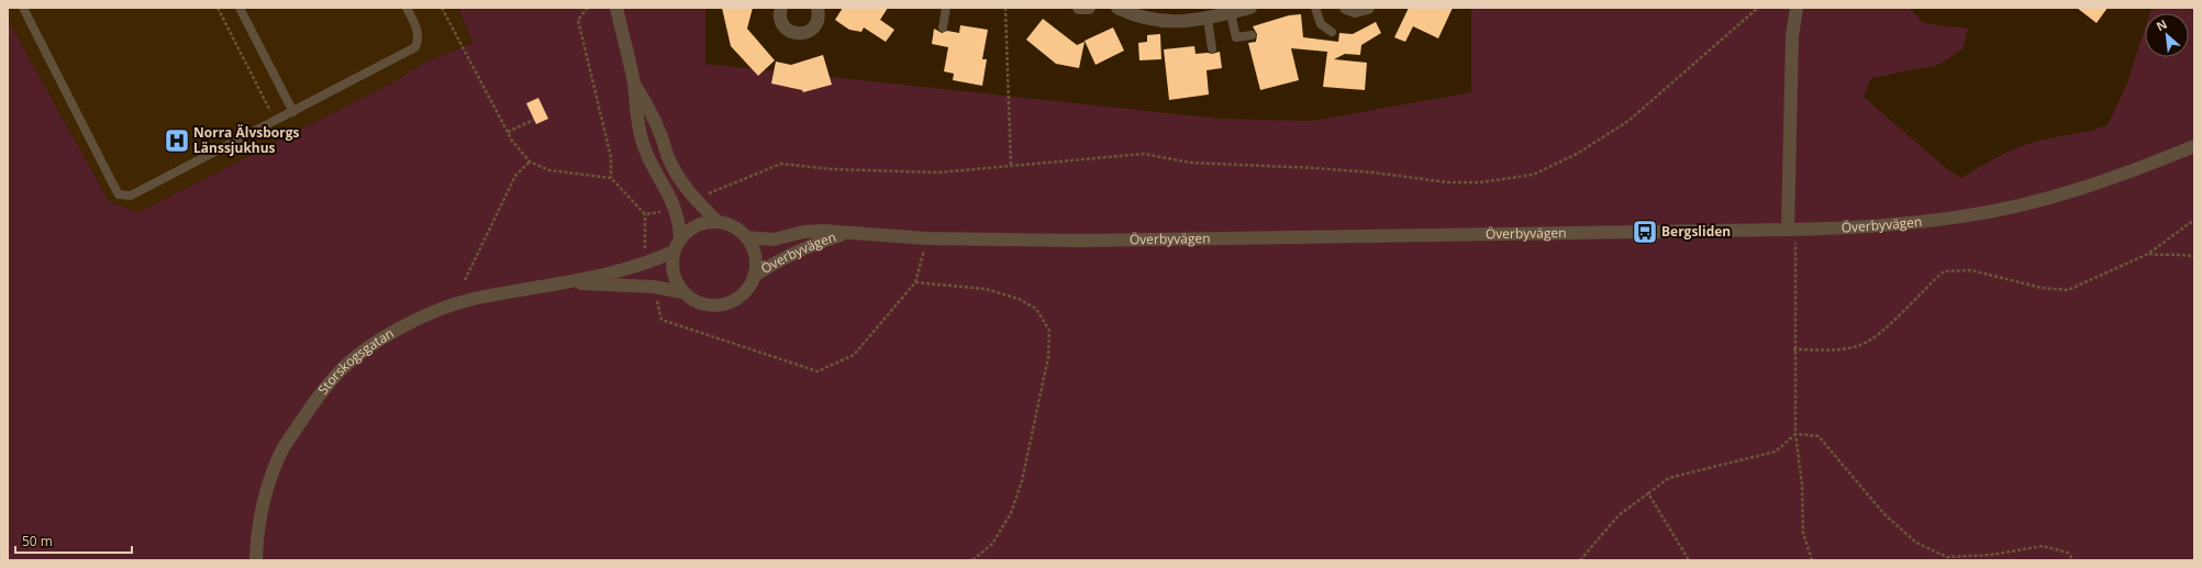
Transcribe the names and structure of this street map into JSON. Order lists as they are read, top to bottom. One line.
{"streets":{"street":["Överbyvägen","Storskogsgatan"]},"places":{"hospital":["Norra Älvsborgs Länssjukhus"],"bus stop":["Bergsliden"]},"scale_bar":"50 m","north":"top left"}
